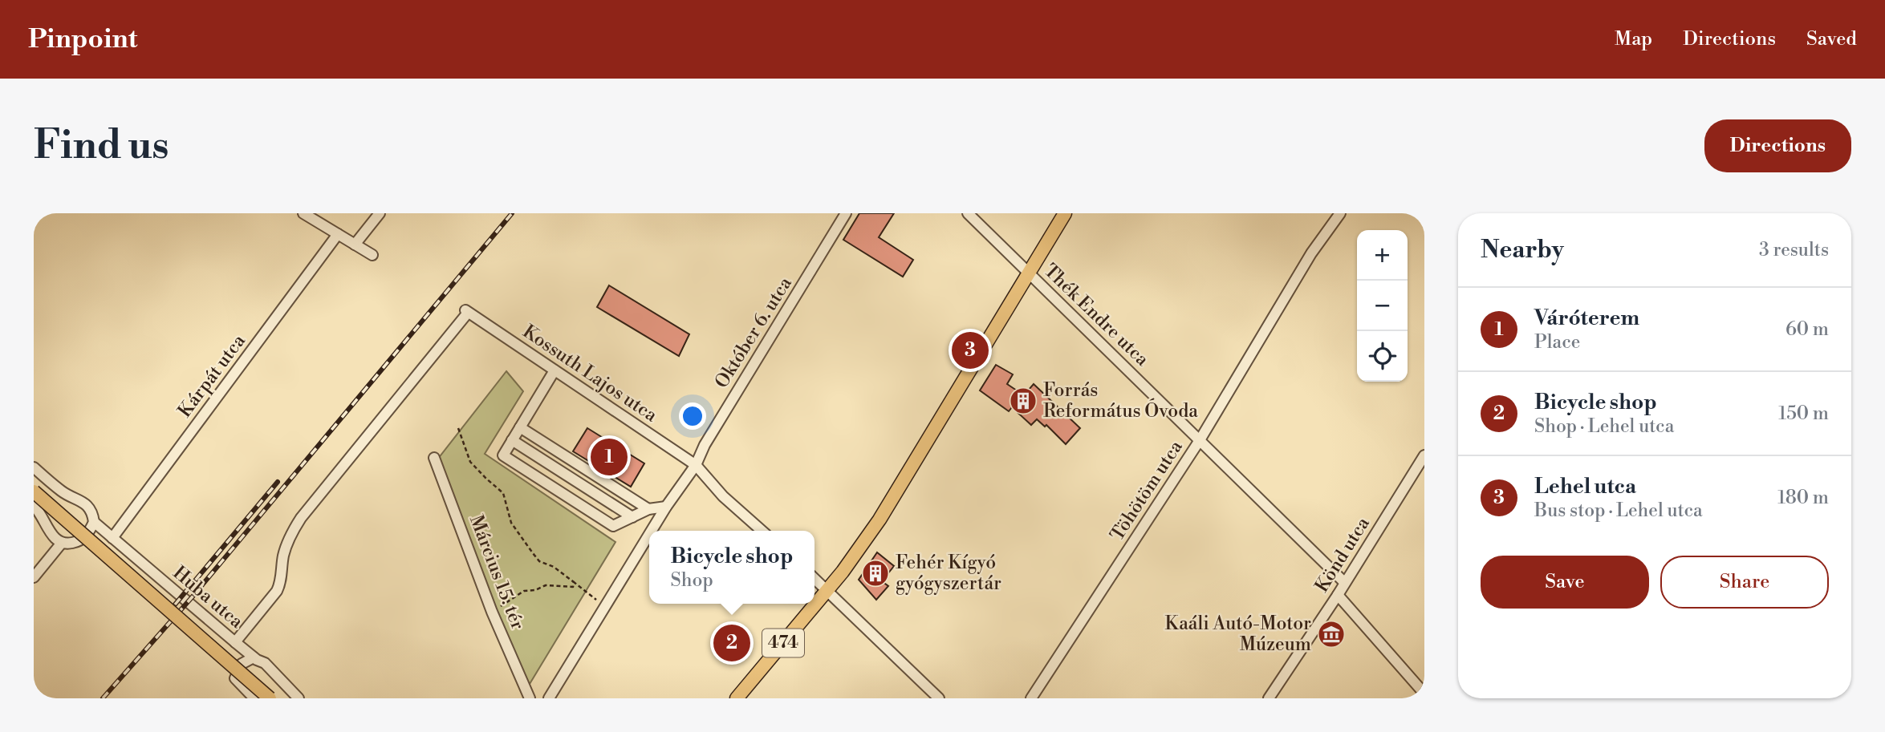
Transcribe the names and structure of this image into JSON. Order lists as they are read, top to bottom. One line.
{"streets":{"main road":["474"],"street":["Thék Endre utca","Október 6. utca","Kossuth Lajos utca","Kárpát utca","Töhötöm utca","Könd utca","Március 15. tér","Huba utca"]},"crossings":[["Thék Endre utca","Töhötöm utca"],["Thék Endre utca","Könd utca"],["Thék Endre utca","474"],["Október 6. utca","Kossuth Lajos utca"],["Kossuth Lajos utca","Huba utca"],["Kárpát utca","Huba utca"]],"places":{"building":["Forrás Református Óvoda","Fehér Kígyó gyógyszertár"],"museum":["Kaáli Autó-Motor Múzeum"]},"page":{"header":"Pinpoint","nav":["Map","Directions","Saved"],"buttons":["Directions",["Save","Share"]],"title":"Find us","heading":["Nearby","3 results"],"map_buttons":["+","−"],"list":[{"mark":"1","name":"Váróterem","note":"Place","value":"60 m"},{"mark":"2","name":"Bicycle shop","note":"Shop · Lehel utca","value":"150 m"},{"mark":"3","name":"Lehel utca","note":"Bus stop · Lehel utca","value":"180 m"}],"pins":["3","1","2"],"popup":["Bicycle shop","Shop"]}}
